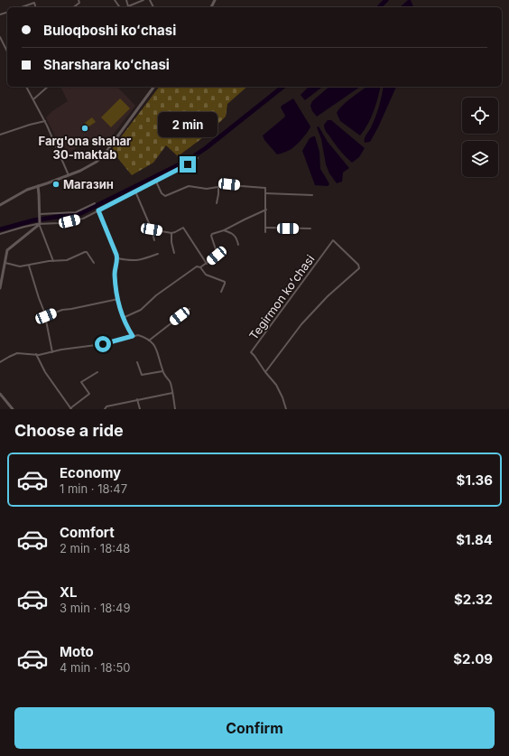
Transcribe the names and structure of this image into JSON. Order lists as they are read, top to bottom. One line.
{"streets":{"street":["Tegirmon koʻchasi"]},"places":["Farg'ona shahar 30-maktab","Магазин"],"page":{"banner":["Buloqboshi koʻchasi","Sharshara koʻchasi"],"bubble":"2 min","heading":"Choose a ride","list":[{"name":"Economy","note":"1 min · 18:47","value":"$1.36"},{"name":"Comfort","note":"2 min · 18:48","value":"$1.84"},{"name":"XL","note":"3 min · 18:49","value":"$2.32"},{"name":"Moto","note":"4 min · 18:50","value":"$2.09"}],"buttons":"Confirm"}}
